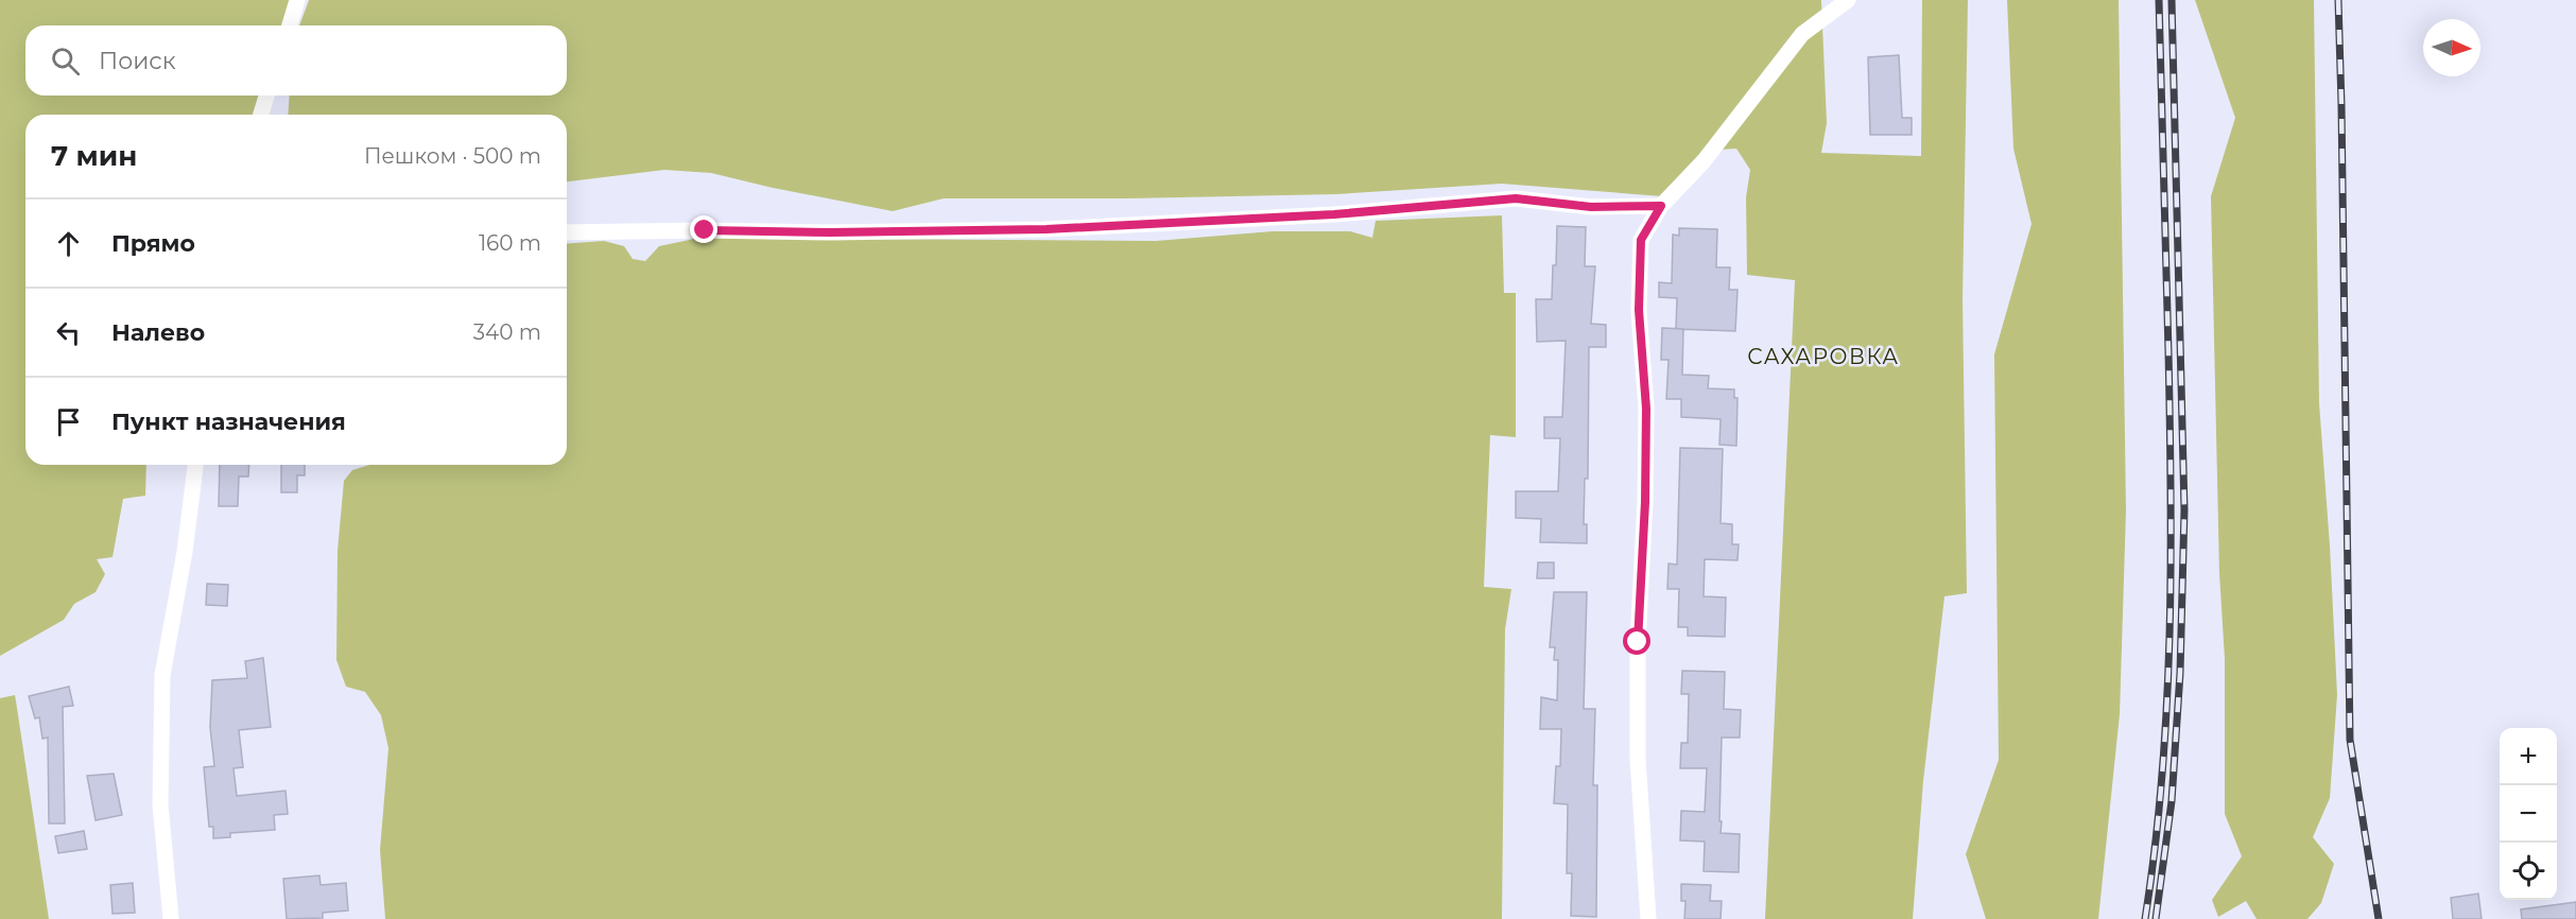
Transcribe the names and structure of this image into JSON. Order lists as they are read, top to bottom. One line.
{"districts":["САХАРОВКА"],"north":"right","page":{"search":"Поиск","heading":["7 мин","Пешком · 500 m"],"list":[["Прямо","160 m"],["Налево","340 m"],"Пункт назначения"],"map_buttons":["+","−"]}}
